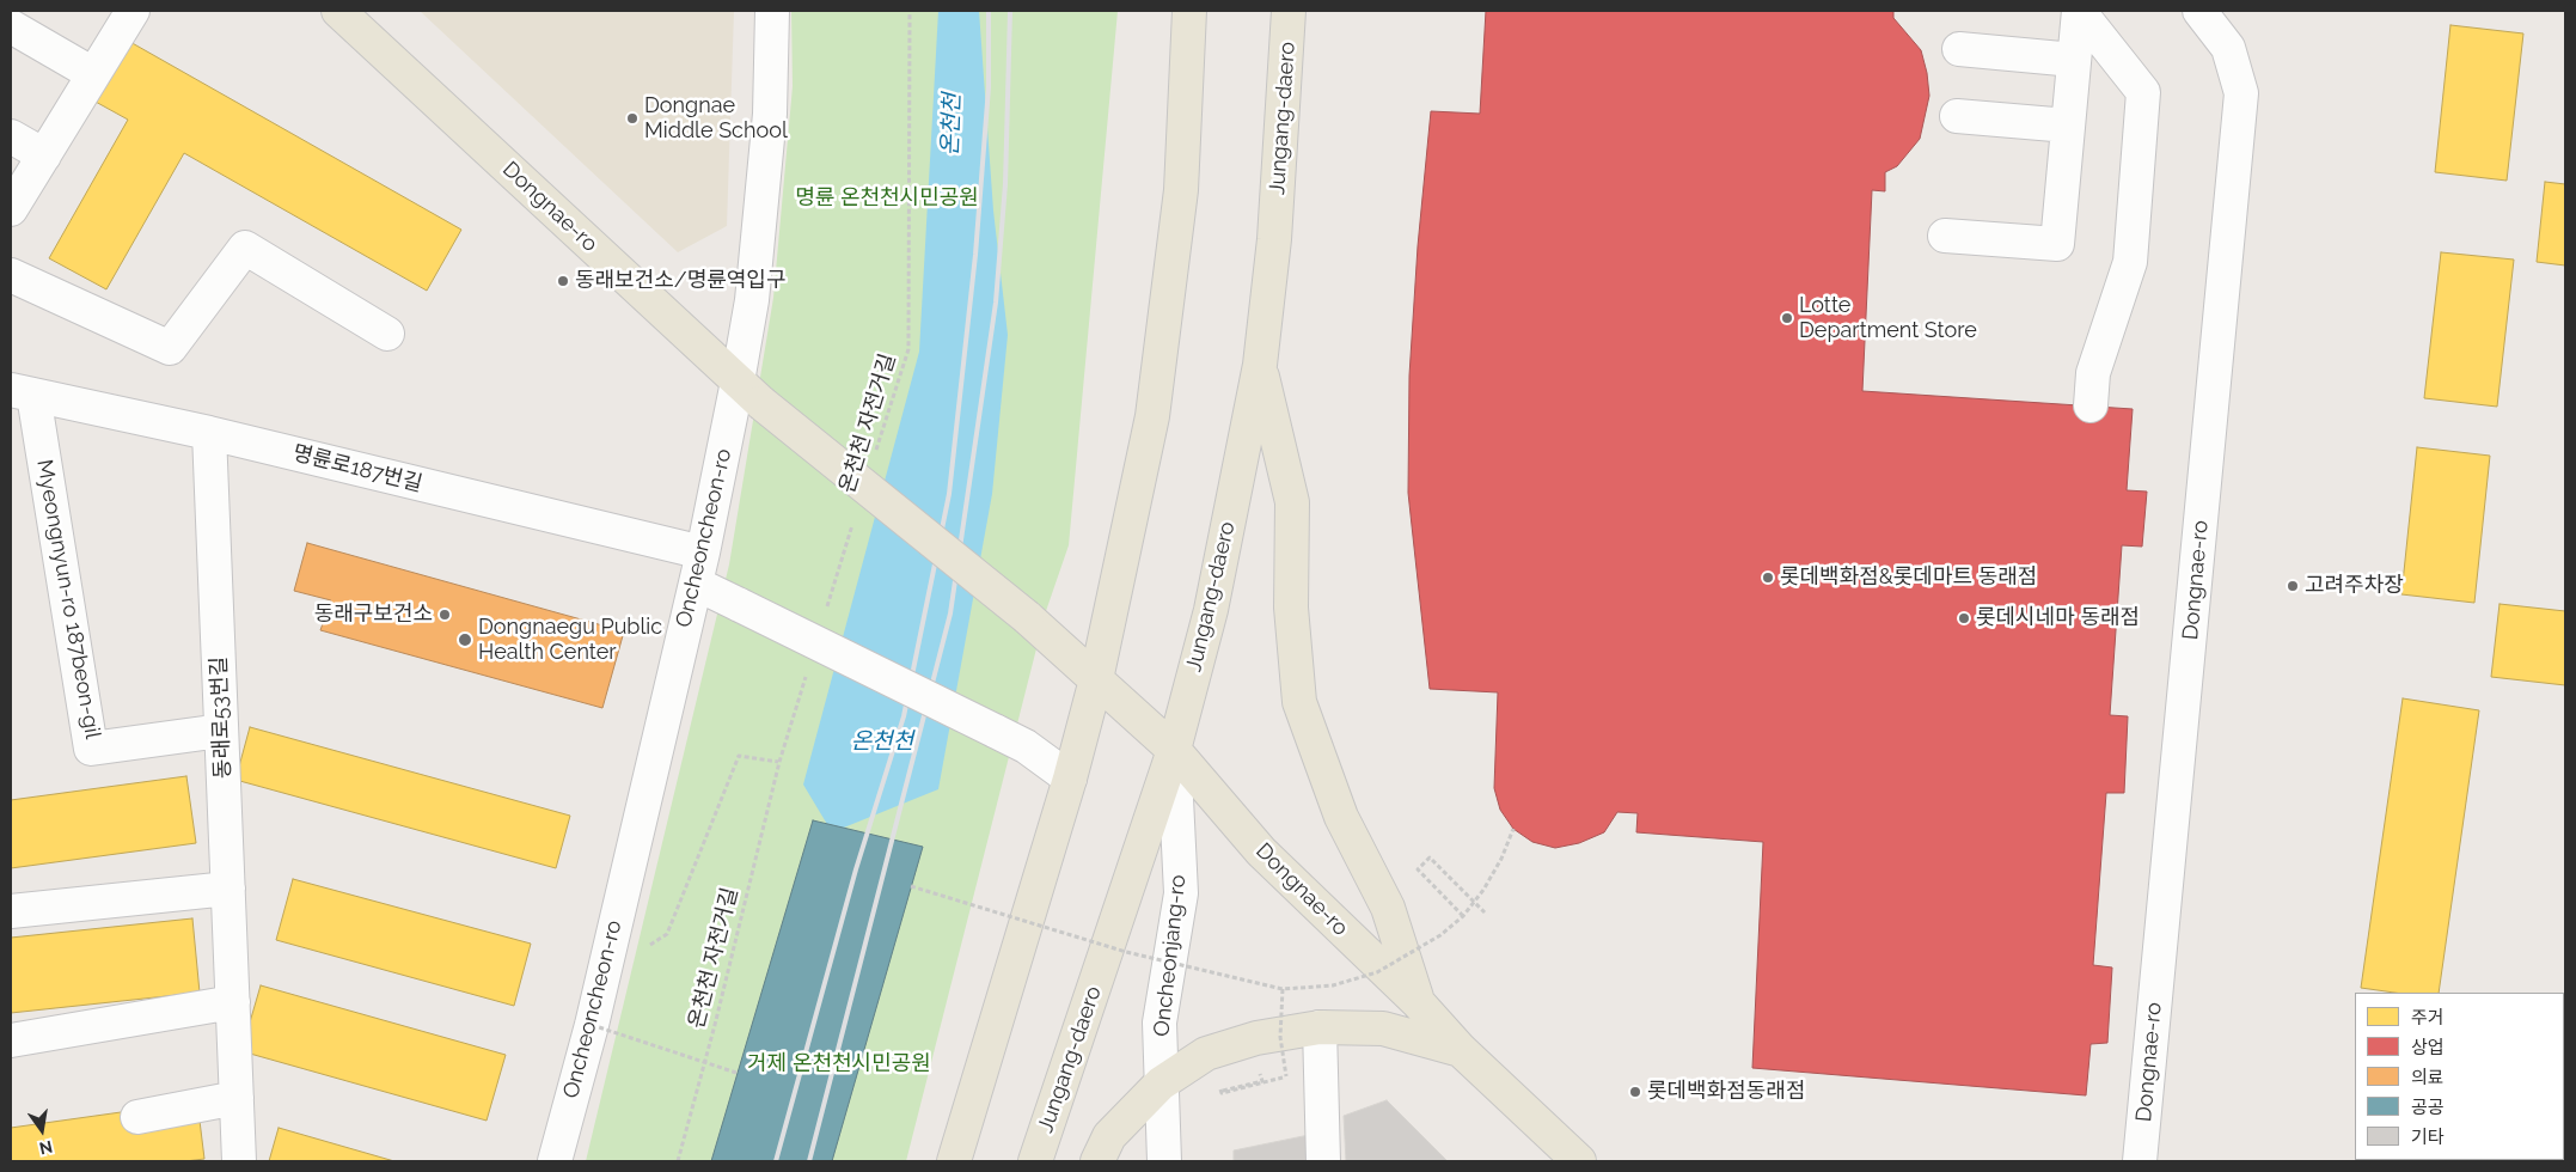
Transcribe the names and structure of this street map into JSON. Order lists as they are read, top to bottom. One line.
{"streets":{"main road":["Jungang-daero","Dongnae-ro"],"street":["명륜로187번길","Oncheoncheon-ro","Myeongnyun-ro 187beon-gil","동래로53번길","Oncheonjang-ro"],"path":["온천천 자전거길"]},"crossings":[["Jungang-daero","Dongnae-ro"],["Jungang-daero","Oncheonjang-ro"],["Dongnae-ro","Oncheoncheon-ro"],["Dongnae-ro","Oncheonjang-ro"],["온천천 자전거길","Oncheoncheon-ro"],["명륜로187번길","Oncheoncheon-ro"],["명륜로187번길","Myeongnyun-ro 187beon-gil"],["명륜로187번길","동래로53번길"],["Myeongnyun-ro 187beon-gil","동래로53번길"]],"water":["온천천"],"parks":["명륜 온천천시민공원","거제 온천천시민공원"],"places":["Dongnae Middle School","동래보건소/명륜역입구","Lotte Department Store","롯데백화점&롯데마트 동래점","고려주차장","동래구보건소","롯데시네마 동래점","Dongnaegu Public Health Center","롯데백화점동래점"],"legend":["주거","상업","의료","공공","기타"],"north":"bottom"}
